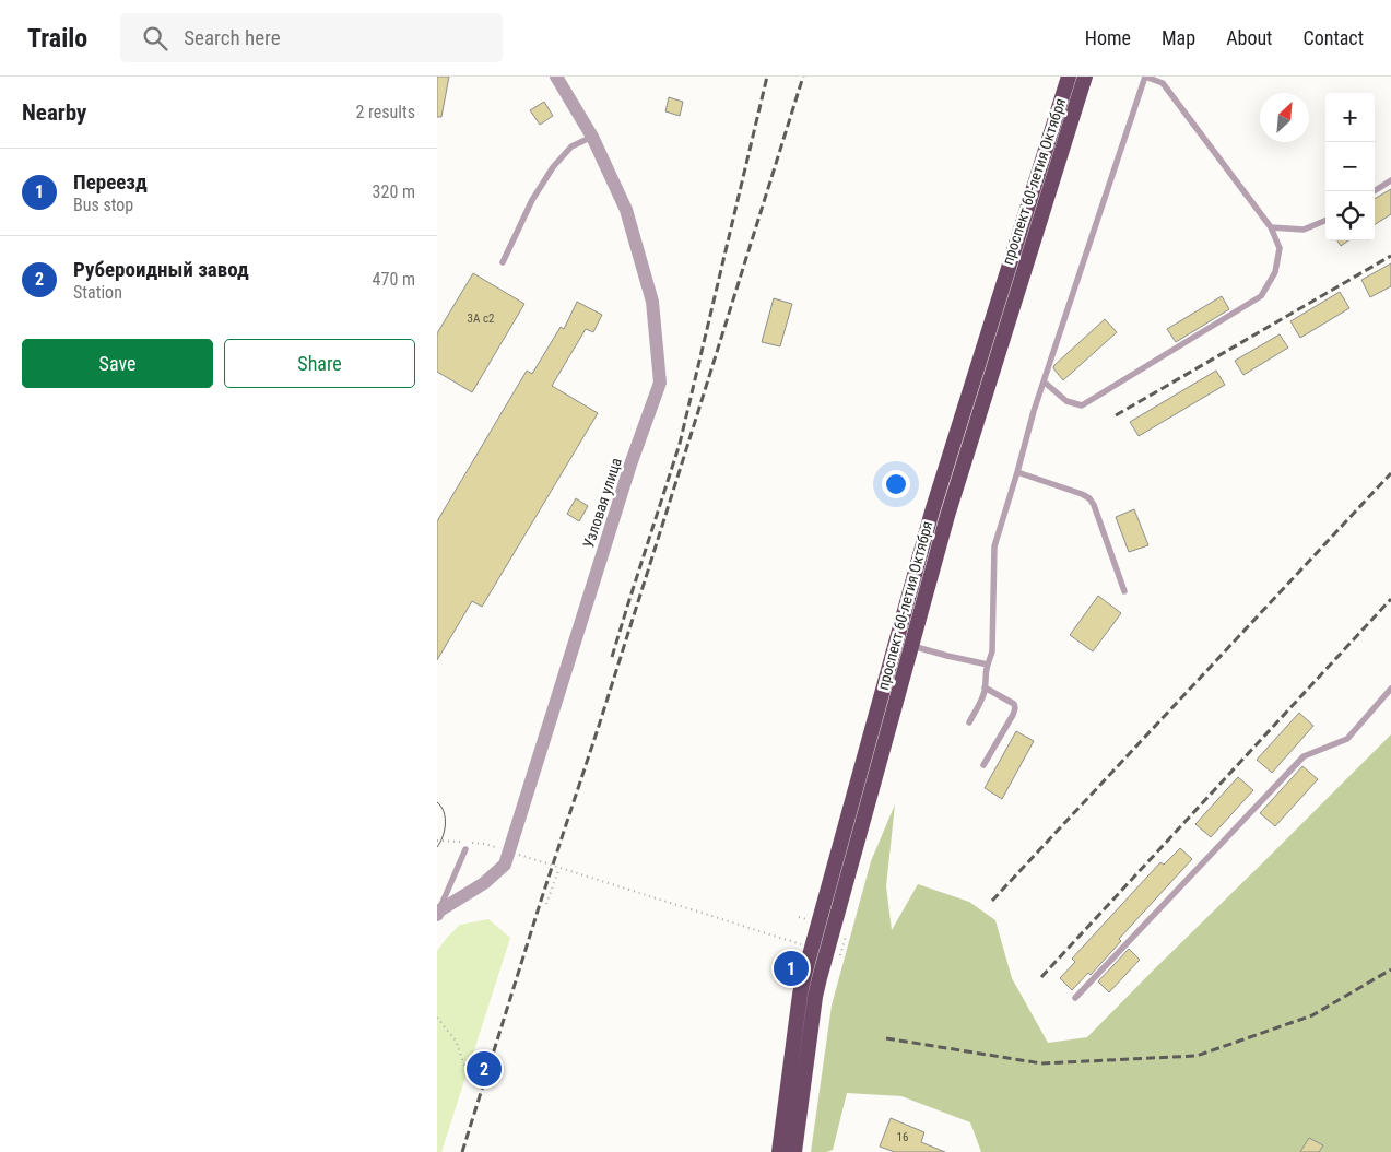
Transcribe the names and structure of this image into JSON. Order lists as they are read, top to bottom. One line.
{"streets":{"highway":["проспект 60-летия Октября"],"street":["Узловая улица"]},"house_numbers":["3А с2","16"],"north":"top right","page":{"header":"Trailo","search":"Search here","nav":["Home","Map","About","Contact"],"heading":["Nearby","2 results"],"map_buttons":["+","−"],"list":[{"mark":"1","name":"Переезд","note":"Bus stop","value":"320 m"},{"mark":"2","name":"Рубероидный завод","note":"Station","value":"470 m"}],"buttons":["Save","Share"],"pins":["1","2"]}}
